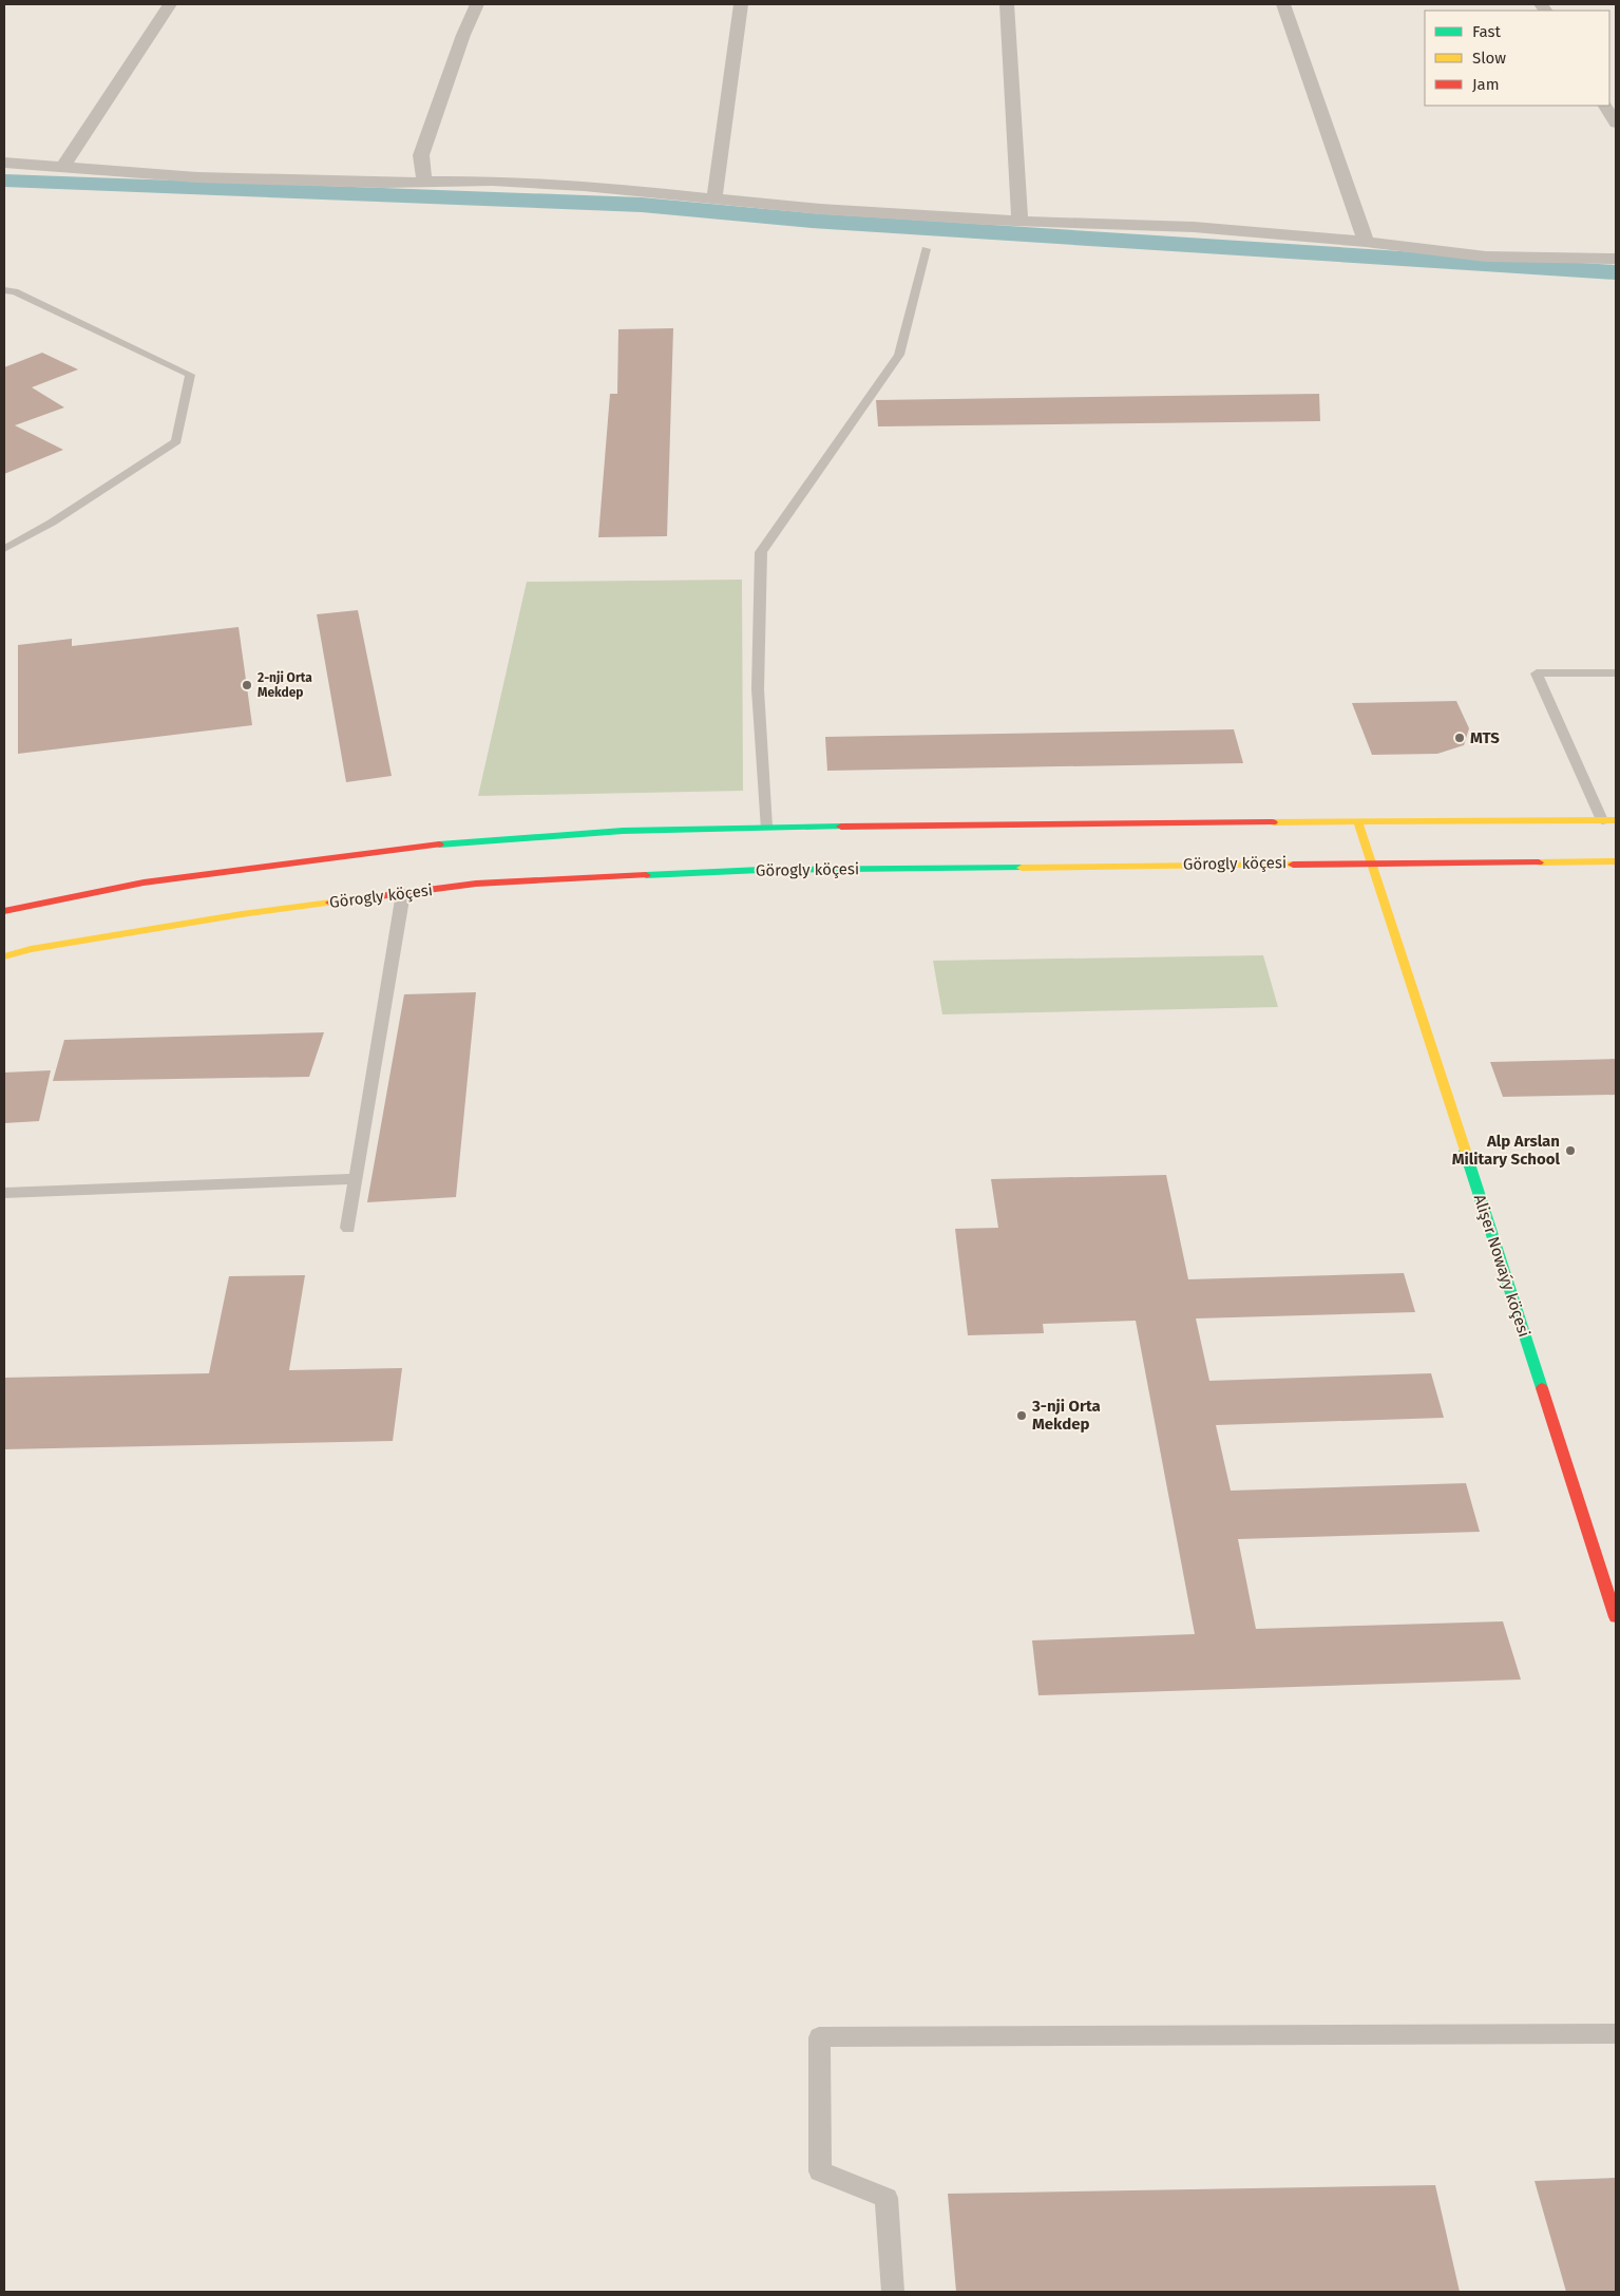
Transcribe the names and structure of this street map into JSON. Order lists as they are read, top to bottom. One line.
{"streets":{"main road":["Görogly köçesi","Alişer Nowaýy köçesi"]},"crossings":[["Görogly köçesi","Alişer Nowaýy köçesi"]],"places":["2-nji Orta Mekdep","MTS","Alp Arslan Military School","3-nji Orta Mekdep"],"legend":["Fast","Slow","Jam"]}
